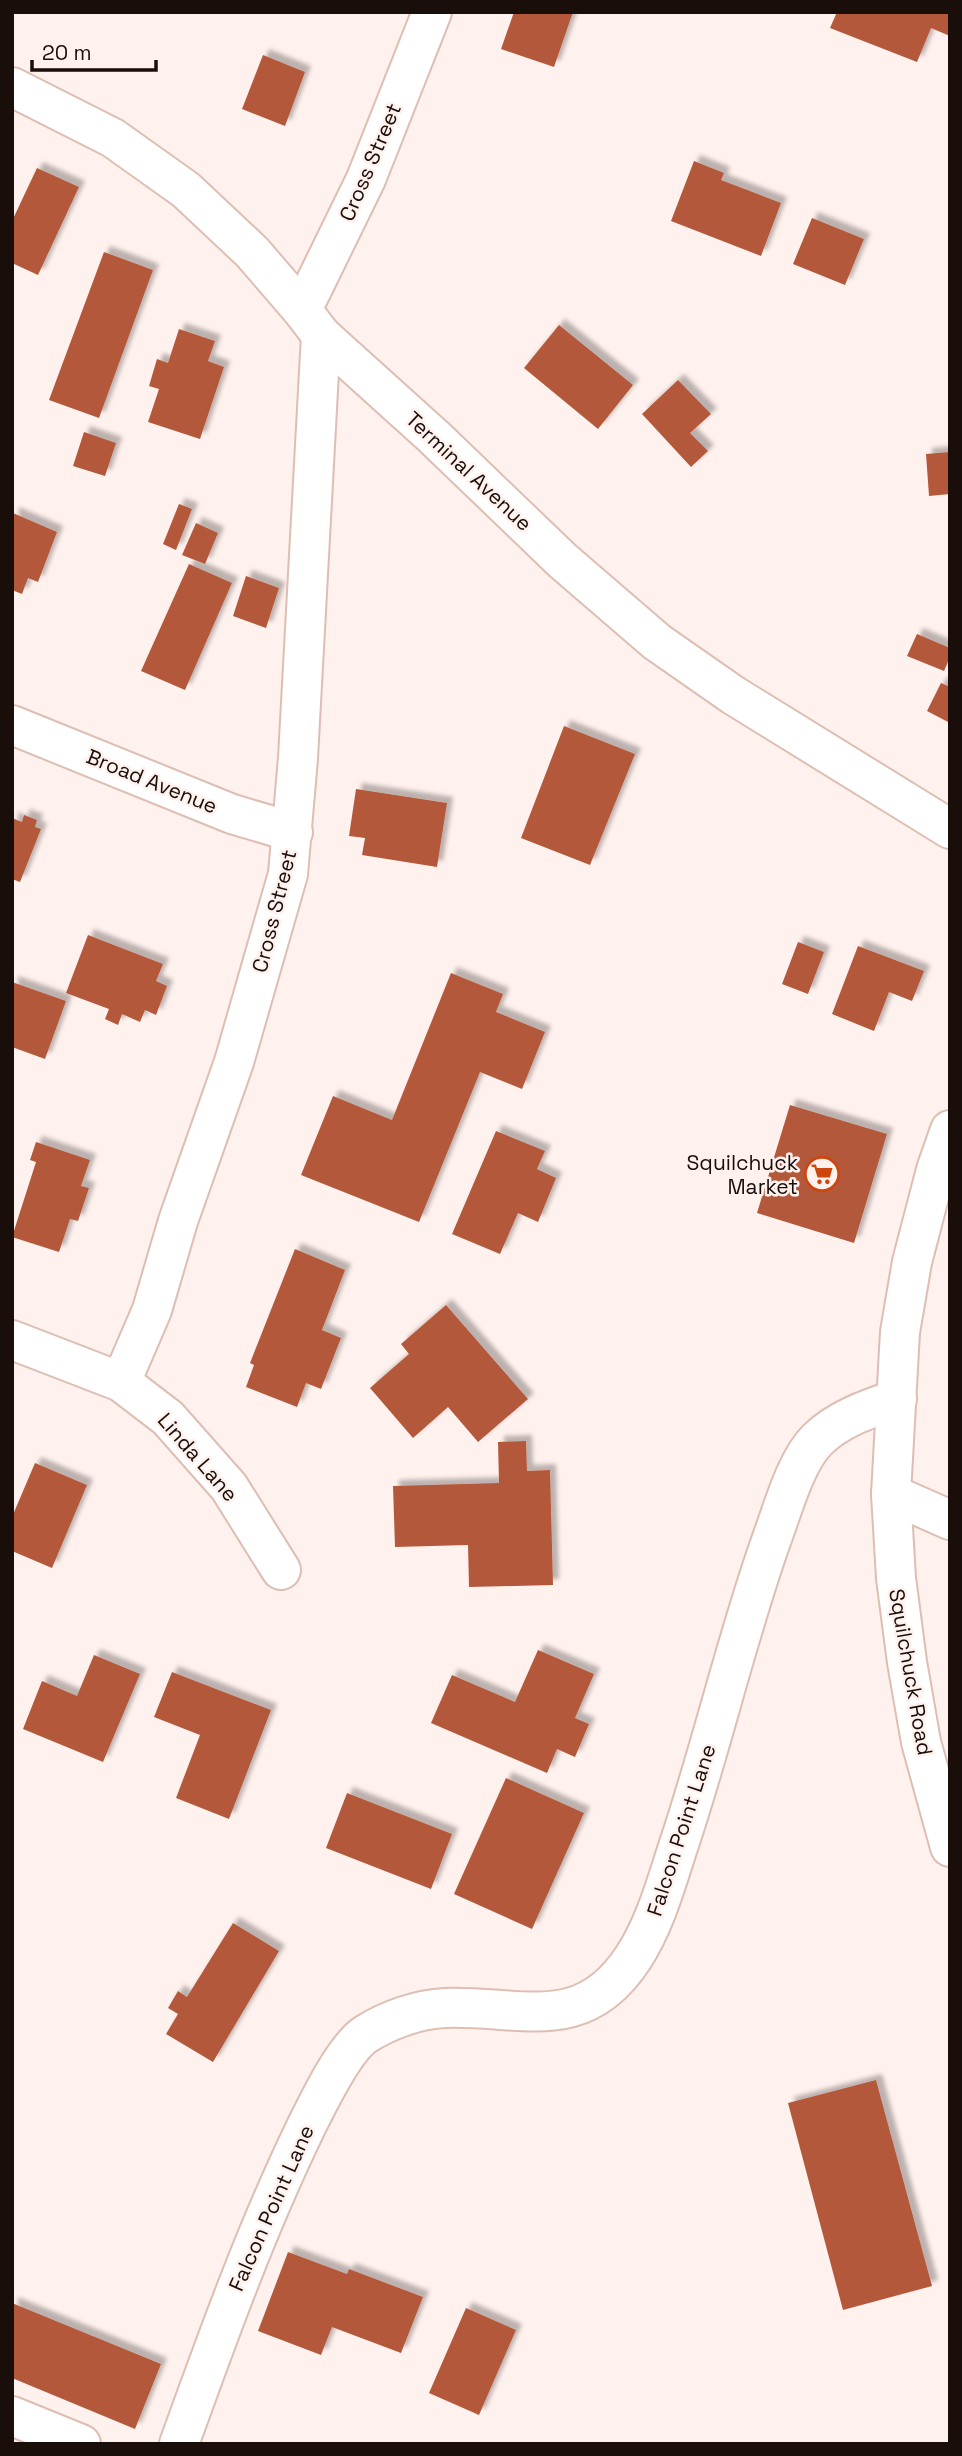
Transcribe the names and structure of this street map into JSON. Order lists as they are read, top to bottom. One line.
{"streets":{"street":["Cross Street","Terminal Avenue","Broad Avenue","Linda Lane","Squilchuck Road","Falcon Point Lane"]},"crossings":[["Cross Street","Terminal Avenue"],["Cross Street","Broad Avenue"],["Cross Street","Linda Lane"],["Squilchuck Road","Falcon Point Lane"]],"places":{"supermarket":["Squilchuck Market"]},"scale_bar":"20 m"}
